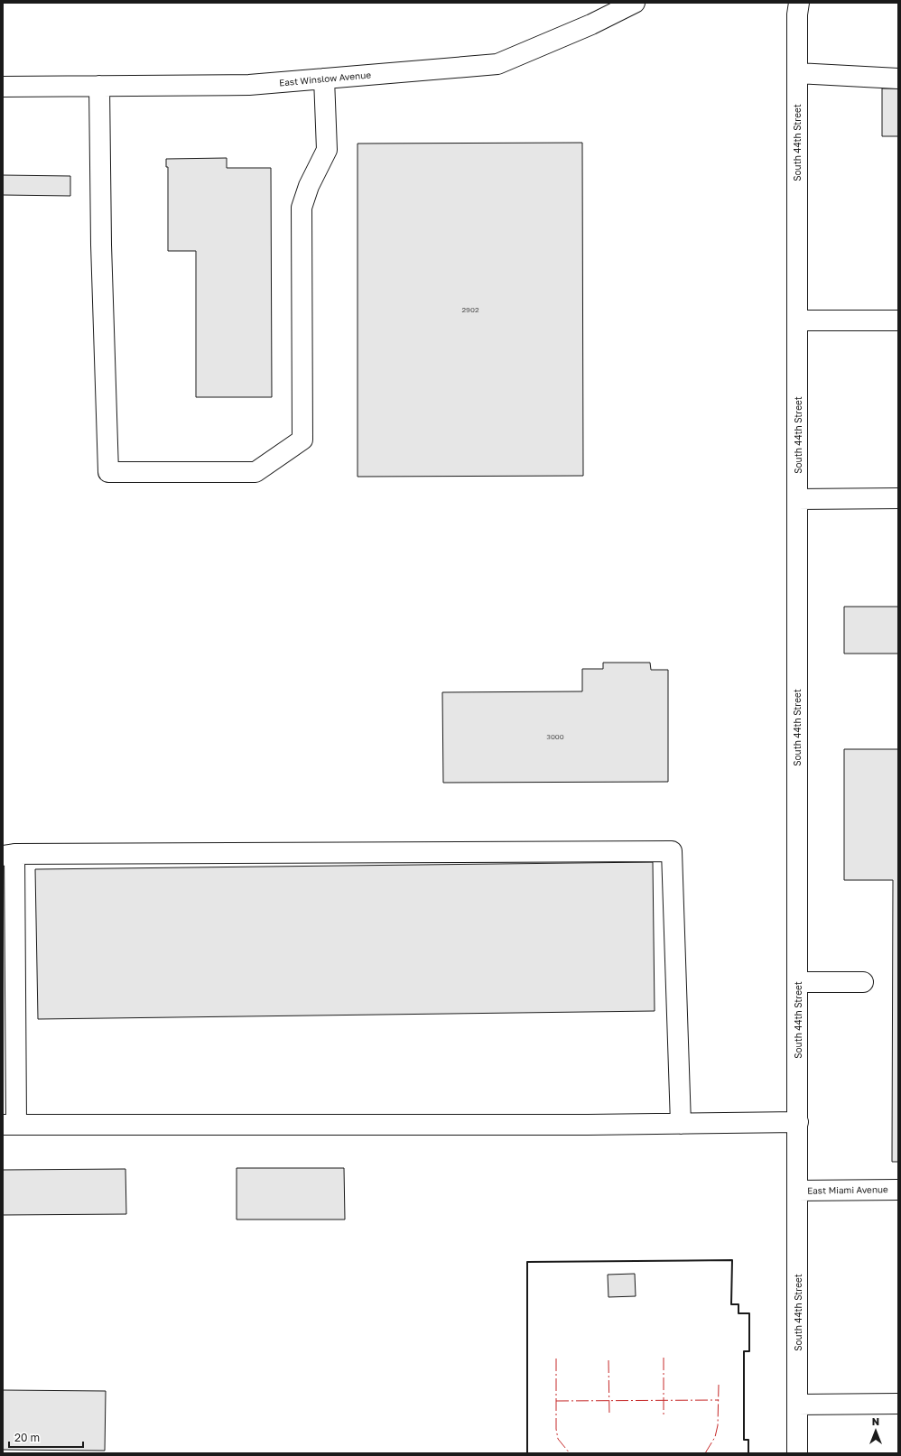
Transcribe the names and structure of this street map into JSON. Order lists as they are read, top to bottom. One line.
{"streets":{"street":["East Winslow Avenue","South 44th Street","East Miami Avenue"]},"crossings":[["South 44th Street","East Miami Avenue"]],"house_numbers":["2902","3000"],"scale_bar":"20 m","north":"top"}
